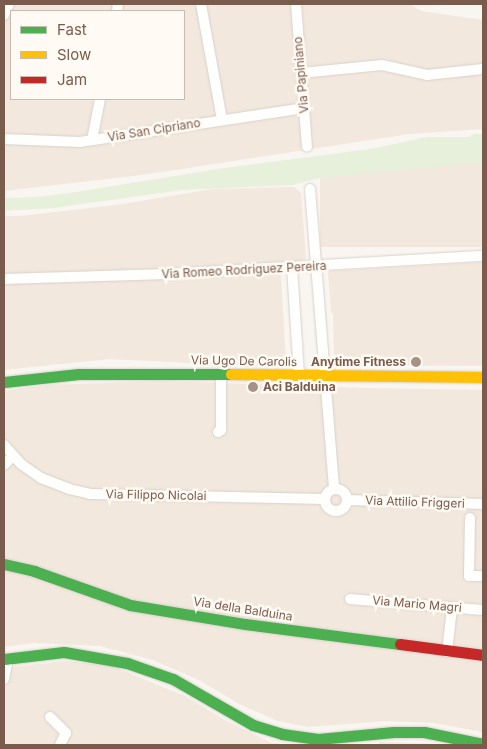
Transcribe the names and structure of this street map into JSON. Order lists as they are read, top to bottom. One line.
{"streets":{"street":["Via Papiniano","Via San Cipriano","Via Romeo Rodriguez Pereira","Via Ugo De Carolis","Via Filippo Nicolai","Via Attilio Friggeri","Via Mario Magri","Via della Balduina"]},"crossings":[["Via Papiniano","Via San Cipriano"],["Via Filippo Nicolai","Via Attilio Friggeri"]],"places":["Anytime Fitness","Aci Balduina"],"legend":["Fast","Slow","Jam"]}
